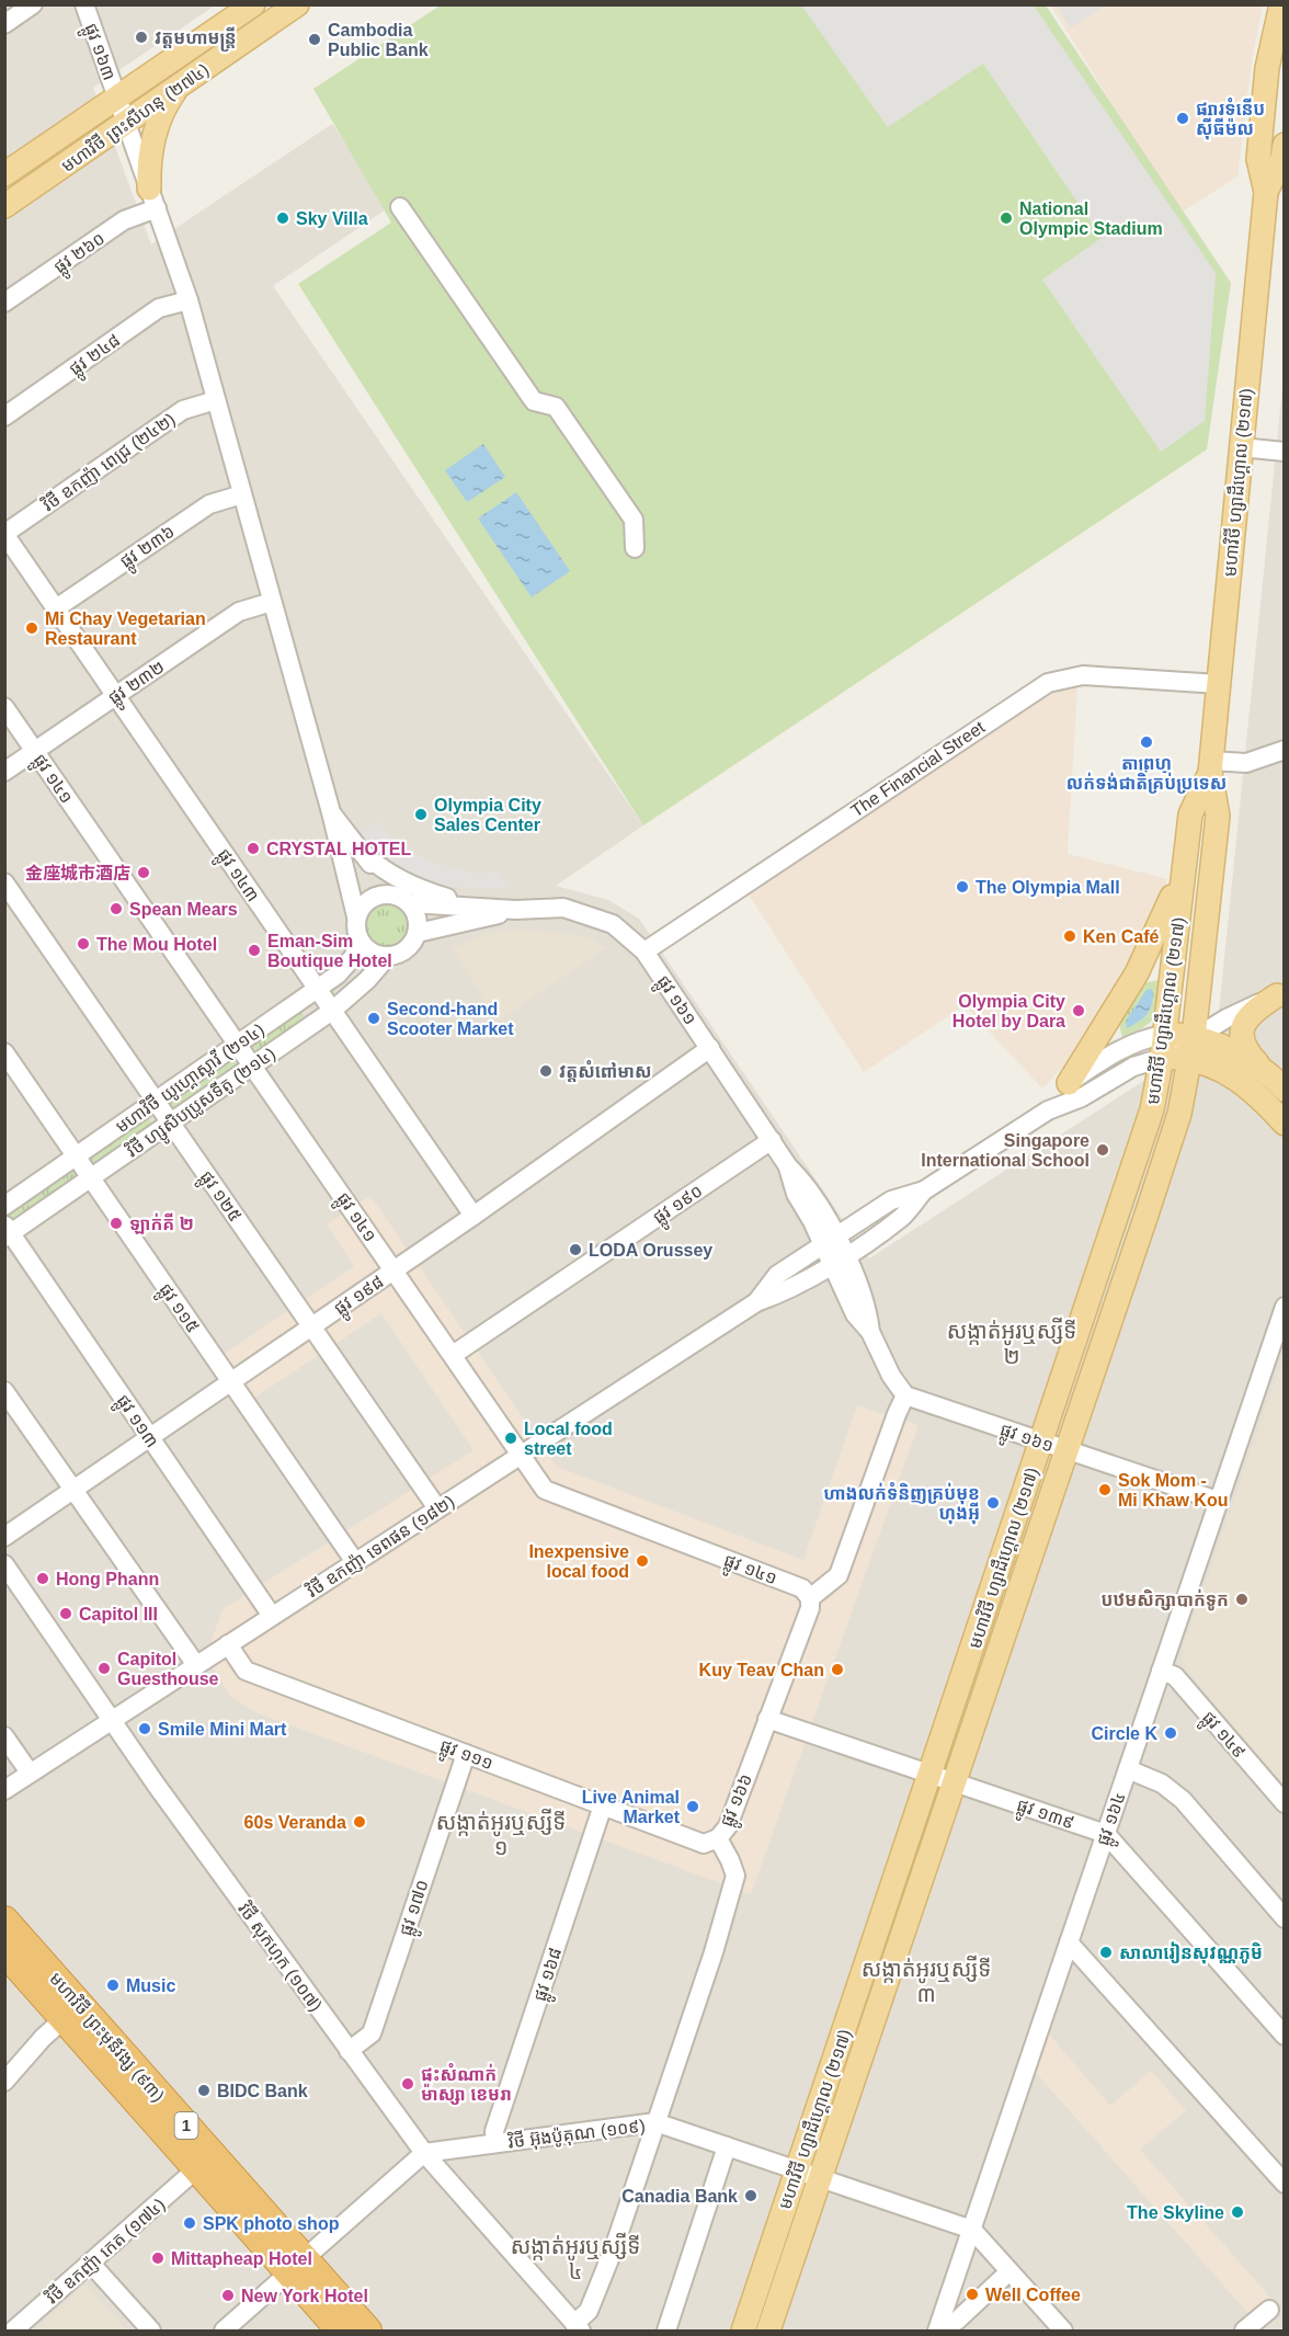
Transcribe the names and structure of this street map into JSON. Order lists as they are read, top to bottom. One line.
{"streets":{"highway":["មហាវិថី ព្រះមុនីវង្ស (៩៣)","1"],"main road":["មហាវិថី ព្រះសីហនុ (២៧៤)","មហាវិថី ហ្សាដឹហ្គោល (២១៧)"],"street":["ផ្លូវ ១៦៣","ផ្លូវ ២៦០","ផ្លូវ ២៤៨","វិថី ឧកញ៉ា ពេជ្រ (២៤២)","ផ្លូវ ២៣៦","ផ្លូវ ២៣២","The Financial Street","ផ្លូវ ១៤១","ផ្លូវ ១៤៣","ផ្លូវ ១៦១","មហាវិថី យូហ្គោស្លាវី (២១៤)","វិថី ហ្សូសិបប្រូសទីតូ (២១៤)","ផ្លូវ ១២៥","ផ្លូវ ១៩០","ផ្លូវ ១៩៨","ផ្លូវ ១១៥","ផ្លូវ ១១៣","វិថី ឧកញ៉ា ទេពផន (១៨២)","ផ្លូវ ១៤៩","ផ្លូវ ១១១","ផ្លូវ ១៦៦","ផ្លូវ ១៣៩","ផ្លូវ ១៦៤","ផ្លូវ ១៧០","វិថី សុកហុក (១០៧)","ផ្លូវ ១៦៨","វិថី អ៊ុងប៉ូគុណ (១០៩)","វិថី ឧកញ៉ា កេត (១៧៤)"]},"crossings":[["ផ្លូវ ១៦៣","មហាវិថី ព្រះសីហនុ (២៧៤)"],["ផ្លូវ ១៦៣","ផ្លូវ ២៦០"],["ផ្លូវ ១៦៣","ផ្លូវ ២៤៨"],["ផ្លូវ ១៦៣","វិថី ឧកញ៉ា ពេជ្រ (២៤២)"],["ផ្លូវ ១៦៣","ផ្លូវ ២៣៦"],["ផ្លូវ ១៦៣","ផ្លូវ ២៣២"],["ផ្លូវ ១៦៣","ផ្លូវ ១៦១"],["ផ្លូវ ១៦៣","មហាវិថី យូហ្គោស្លាវី (២១៤)"],["ផ្លូវ ១៦៣","វិថី ហ្សូសិបប្រូសទីតូ (២១៤)"],["វិថី ឧកញ៉ា ពេជ្រ (២៤២)","ផ្លូវ ១៤៣"],["មហាវិថី ហ្សាដឹហ្គោល (២១៧)","The Financial Street"],["មហាវិថី ហ្សាដឹហ្គោល (២១៧)","ផ្លូវ ១៦១"],["មហាវិថី ហ្សាដឹហ្គោល (២១៧)","វិថី ឧកញ៉ា ទេពផន (១៨២)"],["មហាវិថី ហ្សាដឹហ្គោល (២១៧)","ផ្លូវ ១៣៩"],["មហាវិថី ហ្សាដឹហ្គោល (២១៧)","វិថី អ៊ុងប៉ូគុណ (១០៩)"],["ផ្លូវ ២៣៦","ផ្លូវ ១៤៣"],["ផ្លូវ ២៣២","ផ្លូវ ១៤១"],["ផ្លូវ ២៣២","ផ្លូវ ១៤៣"],["The Financial Street","ផ្លូវ ១៦១"],["ផ្លូវ ១៤១","មហាវិថី យូហ្គោស្លាវី (២១៤)"],["ផ្លូវ ១៤១","វិថី ហ្សូសិបប្រូសទីតូ (២១៤)"],["ផ្លូវ ១៤១","ផ្លូវ ១៩០"],["ផ្លូវ ១៤១","ផ្លូវ ១៩៨"],["ផ្លូវ ១៤១","វិថី ឧកញ៉ា ទេពផន (១៨២)"],["ផ្លូវ ១៤១","ផ្លូវ ១៦៦"],["ផ្លូវ ១៤៣","មហាវិថី យូហ្គោស្លាវី (២១៤)"],["ផ្លូវ ១៤៣","វិថី ហ្សូសិបប្រូសទីតូ (២១៤)"],["ផ្លូវ ១៤៣","ផ្លូវ ១៩៨"],["ផ្លូវ ១៦១","មហាវិថី យូហ្គោស្លាវី (២១៤)"],["ផ្លូវ ១៦១","វិថី ហ្សូសិបប្រូសទីតូ (២១៤)"],["ផ្លូវ ១៦១","ផ្លូវ ១៩០"],["ផ្លូវ ១៦១","ផ្លូវ ១៩៨"],["ផ្លូវ ១៦១","វិថី ឧកញ៉ា ទេពផន (១៨២)"],["ផ្លូវ ១៦១","ផ្លូវ ១៦៤"],["មហាវិថី យូហ្គោស្លាវី (២១៤)","វិថី ហ្សូសិបប្រូសទីតូ (២១៤)"],["មហាវិថី យូហ្គោស្លាវី (២១៤)","ផ្លូវ ១២៥"],["មហាវិថី យូហ្គោស្លាវី (២១៤)","ផ្លូវ ១១៥"],["វិថី ហ្សូសិបប្រូសទីតូ (២១៤)","ផ្លូវ ១២៥"],["វិថី ហ្សូសិបប្រូសទីតូ (២១៤)","ផ្លូវ ១១៥"],["វិថី ហ្សូសិបប្រូសទីតូ (២១៤)","ផ្លូវ ១១៣"],["ផ្លូវ ១២៥","ផ្លូវ ១៩៨"],["ផ្លូវ ១២៥","វិថី ឧកញ៉ា ទេពផន (១៨២)"],["ផ្លូវ ១៩៨","ផ្លូវ ១១៥"],["ផ្លូវ ១៩៨","ផ្លូវ ១១៣"],["ផ្លូវ ១១៥","វិថី ឧកញ៉ា ទេពផន (១៨២)"],["ផ្លូវ ១១៣","វិថី ឧកញ៉ា ទេពផន (១៨២)"],["វិថី ឧកញ៉ា ទេពផន (១៨២)","ផ្លូវ ១១១"],["វិថី ឧកញ៉ា ទេពផន (១៨២)","វិថី សុកហុក (១០៧)"],["ផ្លូវ ១៤៩","ផ្លូវ ១៦៤"],["ផ្លូវ ១១១","ផ្លូវ ១៦៦"],["ផ្លូវ ១១១","ផ្លូវ ១៧០"],["ផ្លូវ ១១១","ផ្លូវ ១៦៨"],["ផ្លូវ ១៦៦","ផ្លូវ ១៣៩"],["ផ្លូវ ១៦៦","វិថី សុកហុក (១០៧)"],["ផ្លូវ ១៦៦","វិថី អ៊ុងប៉ូគុណ (១០៩)"],["ផ្លូវ ១៣៩","ផ្លូវ ១៦៤"],["ផ្លូវ ១៦៤","វិថី អ៊ុងប៉ូគុណ (១០៩)"],["ផ្លូវ ១៧០","វិថី សុកហុក (១០៧)"],["វិថី សុកហុក (១០៧)","វិថី អ៊ុងប៉ូគុណ (១០៩)"],["ផ្លូវ ១៦៨","វិថី អ៊ុងប៉ូគុណ (១០៩)"],["មហាវិថី ព្រះមុនីវង្ស (៩៣)","វិថី ឧកញ៉ា កេត (១៧៤)"]],"districts":["សង្កាត់អូរឬស្សីទី ២","សង្កាត់អូរឬស្សីទី ១","សង្កាត់អូរឬស្សីទី ៣","សង្កាត់អូរឬស្សីទី ៤"],"places":["វត្តមហាមន្រ្តី","Cambodia Public Bank","ផ្សារទំនើប ស៊ីធីម៉ល","Sky Villa","National Olympic Stadium","Mi Chay Vegetarian Restaurant","តាព្រហ្ម លក់ទង់ជាតិគ្រប់ប្រទេស","Olympia City Sales Center","CRYSTAL HOTEL","金座城市酒店","The Olympia Mall","Spean Mears","Ken Café","The Mou Hotel","Eman-Sim Boutique Hotel","Olympia City Hotel by Dara","Second-hand Scooter Market","វត្តសំពៅមាស","Singapore International School","ឡាក់គី ២","LODA Orussey","Local food street","Sok Mom - Mi Khaw Kou","ហាងលក់ទំនិញគ្រប់មុខ ហុងអ៊ី","Inexpensive local food","Hong Phann","បឋមសិក្សាបាក់ទូក","Capitol III","Capitol Guesthouse","Kuy Teav Chan","Smile Mini Mart","Circle K","Live Animal Market","60s Veranda","សាលារៀនសុវណ្ណភូមិ","Music","ផ្ទះសំណាក់ ម៉ាស្សា ខេមរា","BIDC Bank","Canadia Bank","The Skyline","SPK photo shop","Mittapheap Hotel","Well Coffee","New York Hotel"]}
